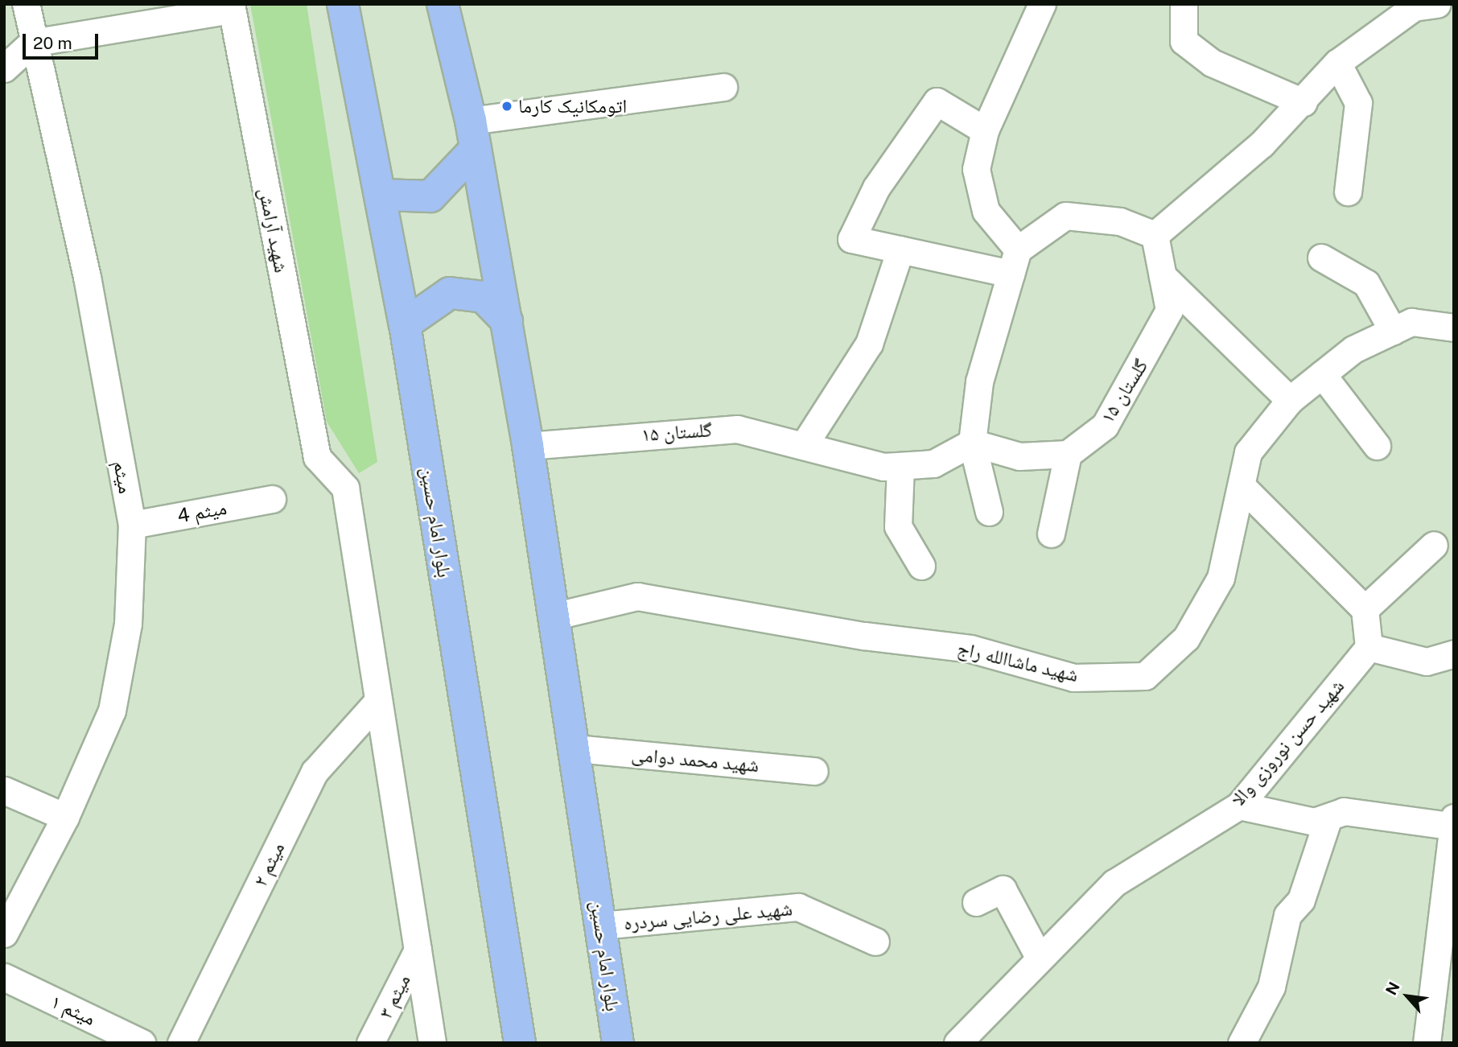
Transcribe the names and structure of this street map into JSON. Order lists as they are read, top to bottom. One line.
{"streets":{"main road":["بلوار امام حسین"],"street":["شهید آرامش","گلستان ۱۵","میثم","میثم 4","شهید ماشاالله راج","شهید حسن نوروزی والا","شهید محمد دوامی","میثم ۲","شهید علی رضایی سردره","میثم ۳","میثم ۱"]},"crossings":[["شهید آرامش","میثم ۲"],["گلستان ۱۵","بلوار امام حسین"],["میثم","میثم 4"],["بلوار امام حسین","شهید ماشاالله راج"],["بلوار امام حسین","شهید محمد دوامی"],["بلوار امام حسین","شهید علی رضایی سردره"]],"places":["اتومکانیک کارما"],"scale_bar":"20 m","north":"top left"}
